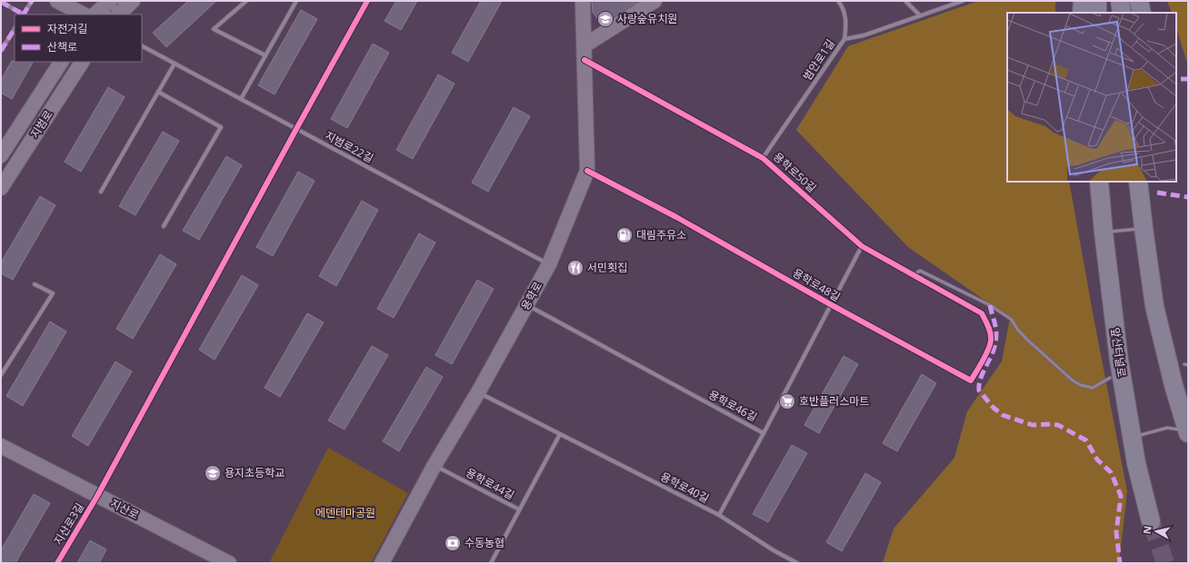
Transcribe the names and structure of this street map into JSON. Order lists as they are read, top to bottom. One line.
{"streets":{"highway":["앞산터널로"],"street":["범안로1길","지범로","지범로22길","용학로50길","용학로48길","용학로","용학로46길","용학로44길","용학로40길","지산로","지산로3길"]},"crossings":[["범안로1길","용학로50길"],["지범로22길","용학로"],["지범로22길","지산로3길"],["용학로50길","용학로48길"],["용학로50길","용학로"],["용학로50길","용학로46길"],["용학로48길","용학로"],["용학로48길","용학로46길"],["용학로","용학로46길"],["용학로","용학로44길"],["용학로","용학로40길"],["용학로44길","용학로40길"],["지산로","지산로3길"]],"parks":["에덴테마공원"],"places":{"school or university":["사랑숲유치원","용지초등학교"],"fuel station":["대림주유소"],"restaurant":["서민횟집"],"supermarket":["호반플러스마트"],"bank":["수동농협"]},"legend":["자전거길","산책로"],"north":"left"}
